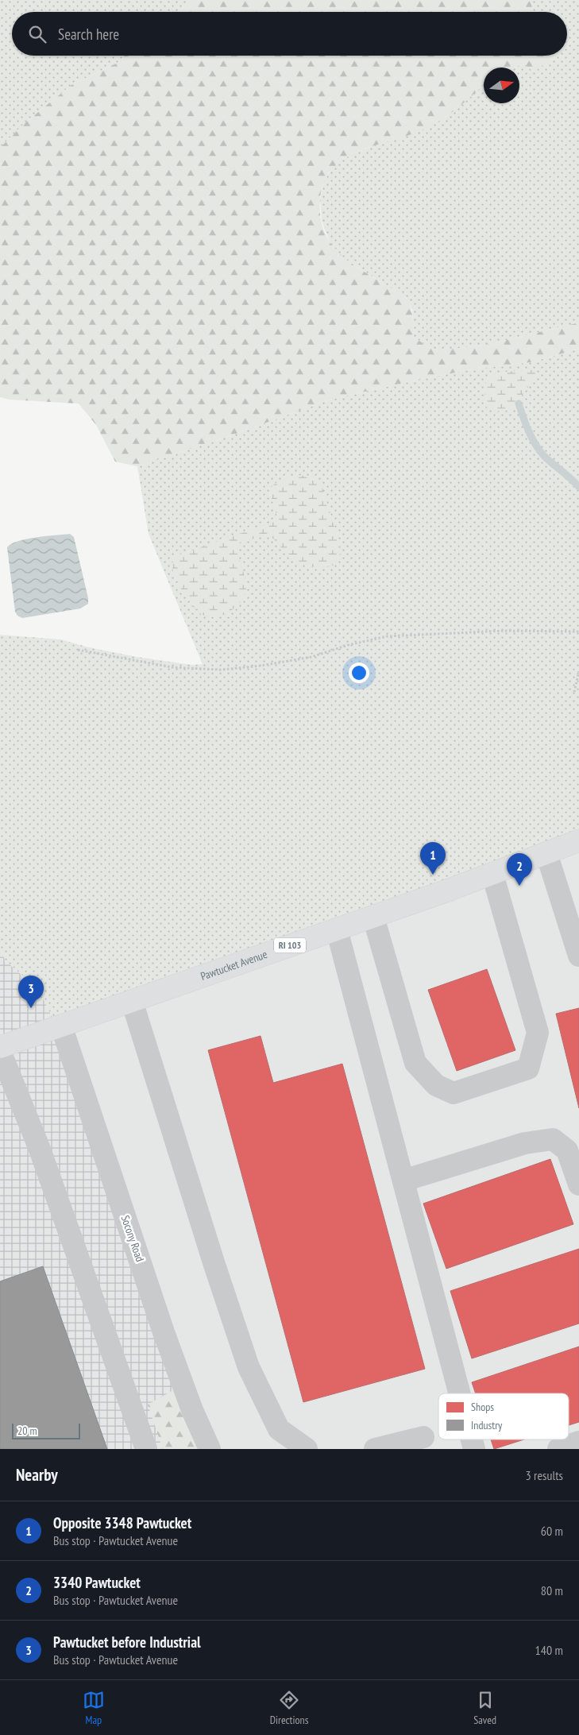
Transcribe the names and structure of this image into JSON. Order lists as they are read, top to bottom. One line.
{"streets":{"main road":["RI 103","Pawtucket Avenue"],"lane":["Socony Road"]},"crossings":[["Pawtucket Avenue","Socony Road"]],"legend":["Shops","Industry"],"scale_bar":"20 m","north":"right","page":{"search":"Search here","pins":["1","2","3"],"scale":"20 m","heading":["Nearby","3 results"],"list":[{"mark":"1","name":"Opposite 3348 Pawtucket","note":"Bus stop · Pawtucket Avenue","value":"60 m"},{"mark":"2","name":"3340 Pawtucket","note":"Bus stop · Pawtucket Avenue","value":"80 m"},{"mark":"3","name":"Pawtucket before Industrial","note":"Bus stop · Pawtucket Avenue","value":"140 m"}],"nav":["Map","Directions","Saved"]}}
